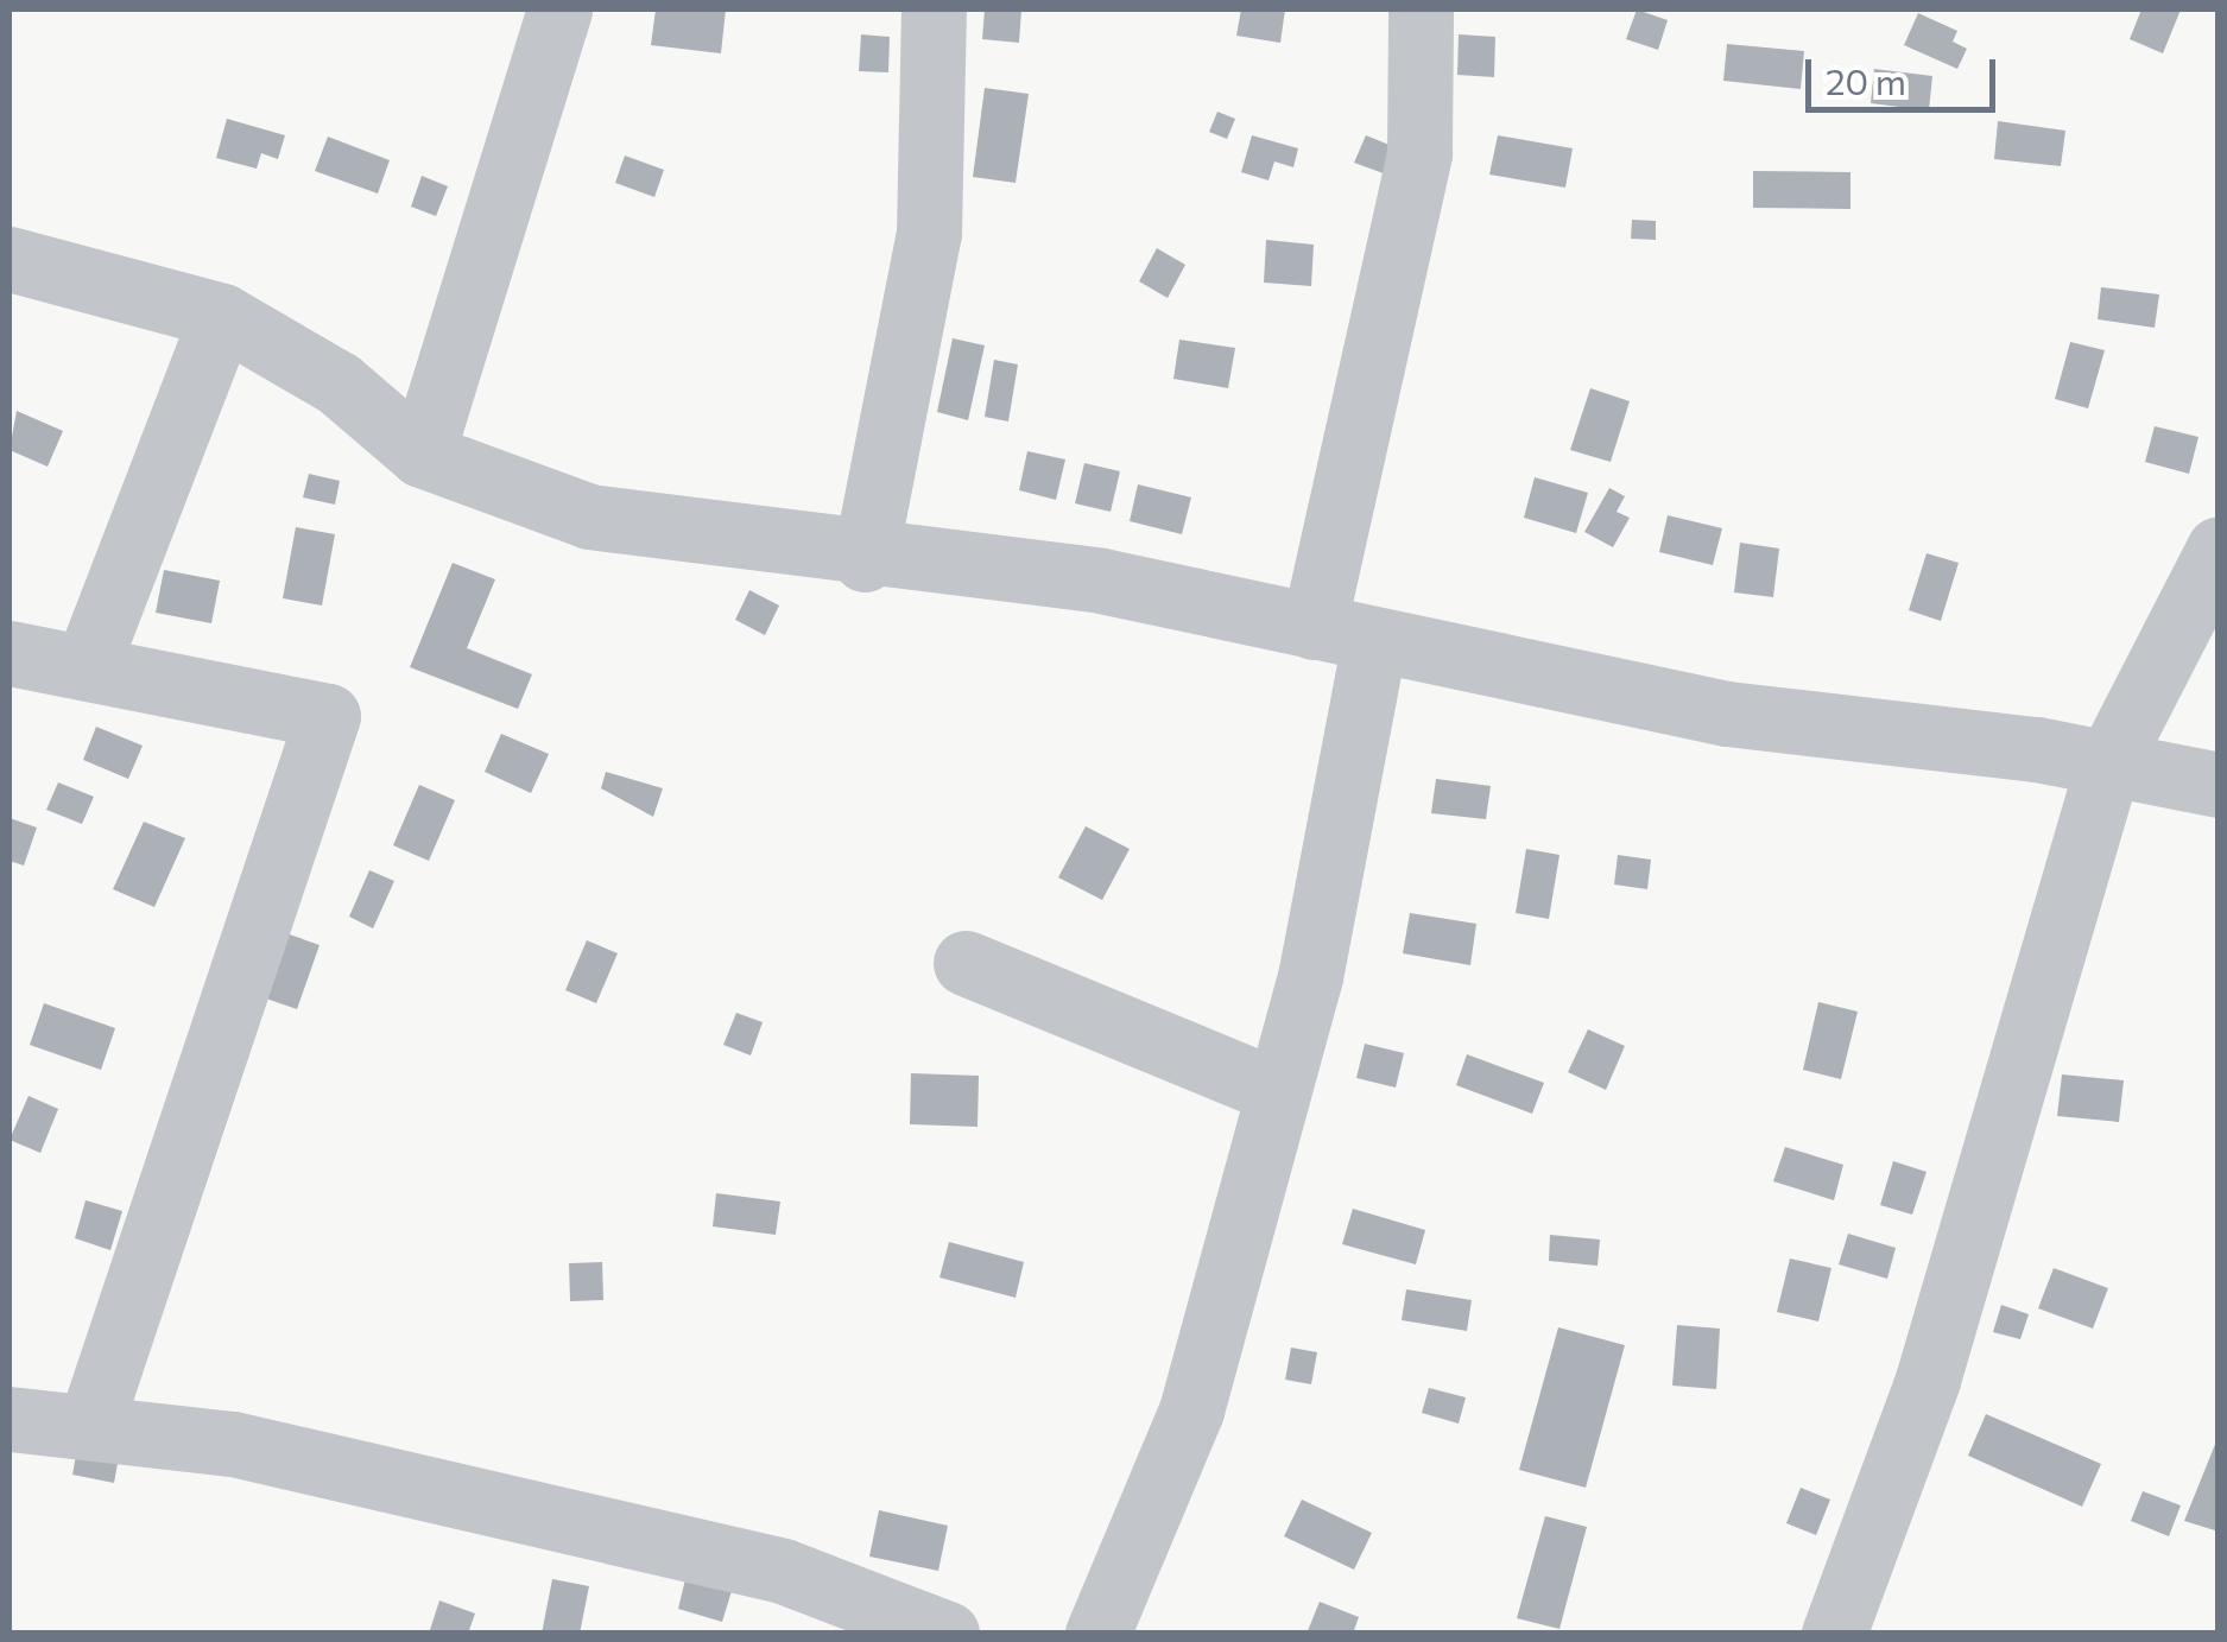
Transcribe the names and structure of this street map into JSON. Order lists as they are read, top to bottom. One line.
{"scale_bar":"20 m"}
